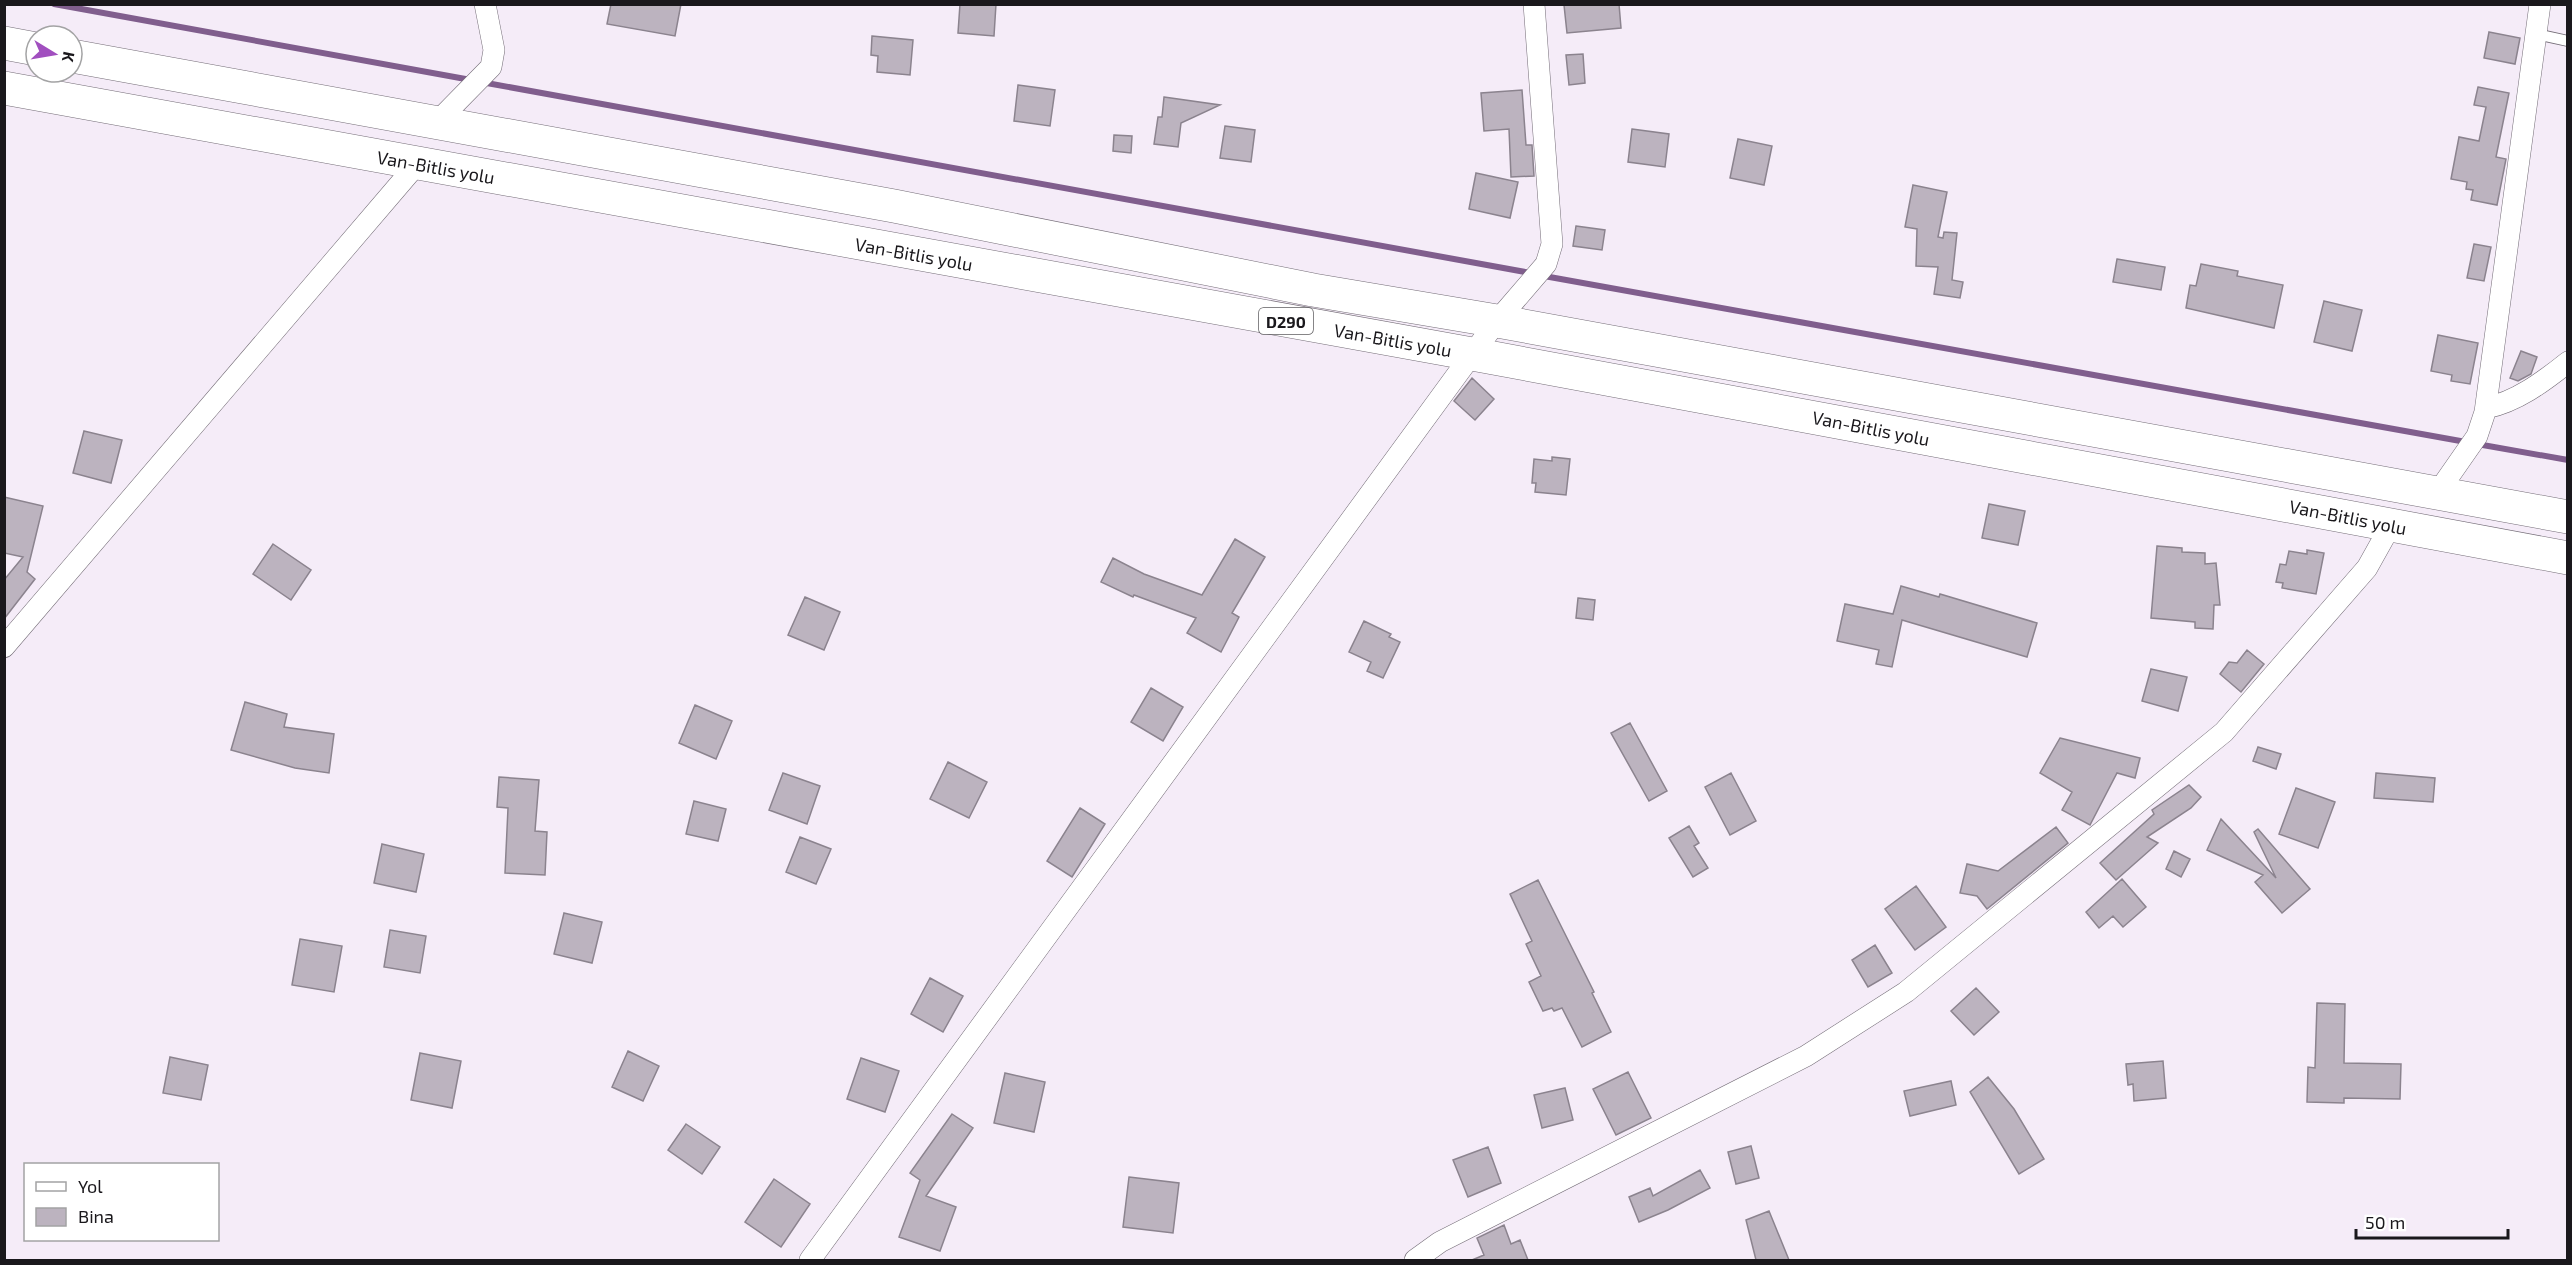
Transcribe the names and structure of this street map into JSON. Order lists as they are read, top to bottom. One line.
{"streets":{"highway":["Van-Bitlis yolu","D290"]},"legend":["Yol","Bina"],"scale_bar":"50 m","north":"right"}
